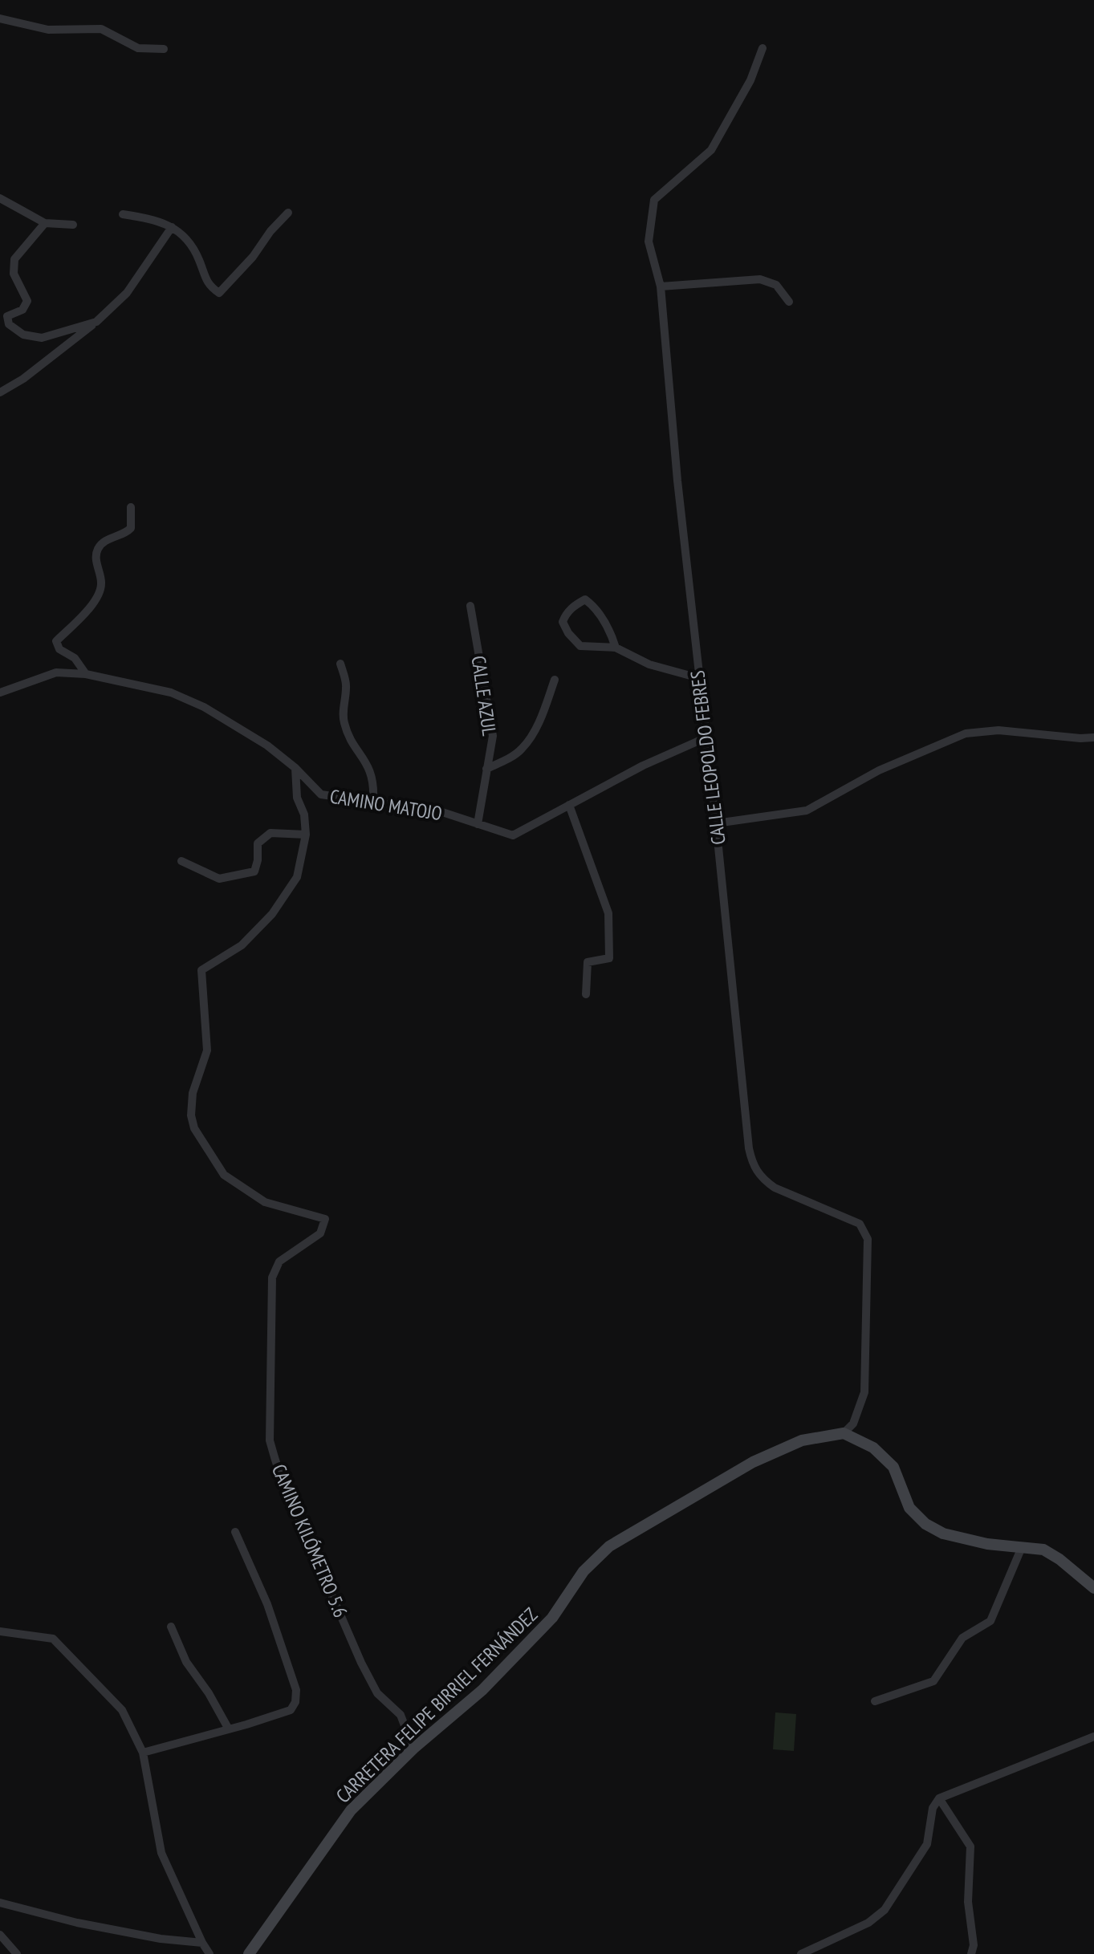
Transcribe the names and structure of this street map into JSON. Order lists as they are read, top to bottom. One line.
{"streets":{"street":["CALLE AZUL","CALLE LEOPOLDO FEBRES","CAMINO MATOJO","CAMINO KILÓMETRO 5.6","CARRETERA FELIPE BIRRIEL FERNÁNDEZ"]},"crossings":[["CALLE AZUL","CAMINO MATOJO"],["CALLE LEOPOLDO FEBRES","CAMINO MATOJO"],["CALLE LEOPOLDO FEBRES","CARRETERA FELIPE BIRRIEL FERNÁNDEZ"],["CAMINO MATOJO","CAMINO KILÓMETRO 5.6"],["CAMINO KILÓMETRO 5.6","CARRETERA FELIPE BIRRIEL FERNÁNDEZ"]]}
